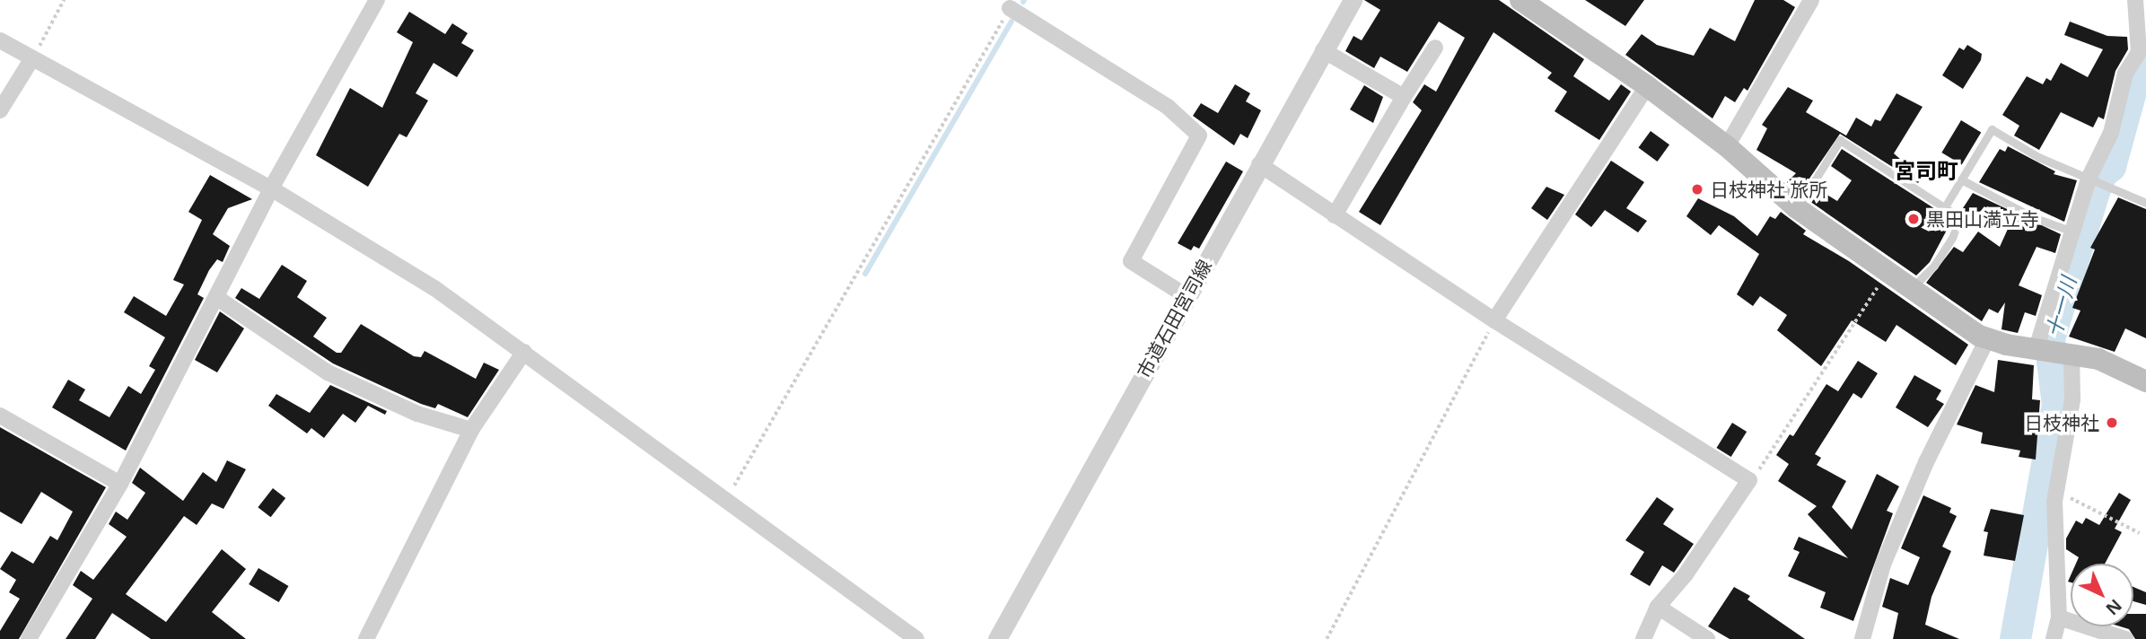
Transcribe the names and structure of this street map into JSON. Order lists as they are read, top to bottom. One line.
{"streets":{"street":["市道石田宮司線"]},"districts":["宮司町"],"water":["十一川"],"places":["日枝神社 旅所","黒田山満立寺","日枝神社"],"north":"bottom right"}
